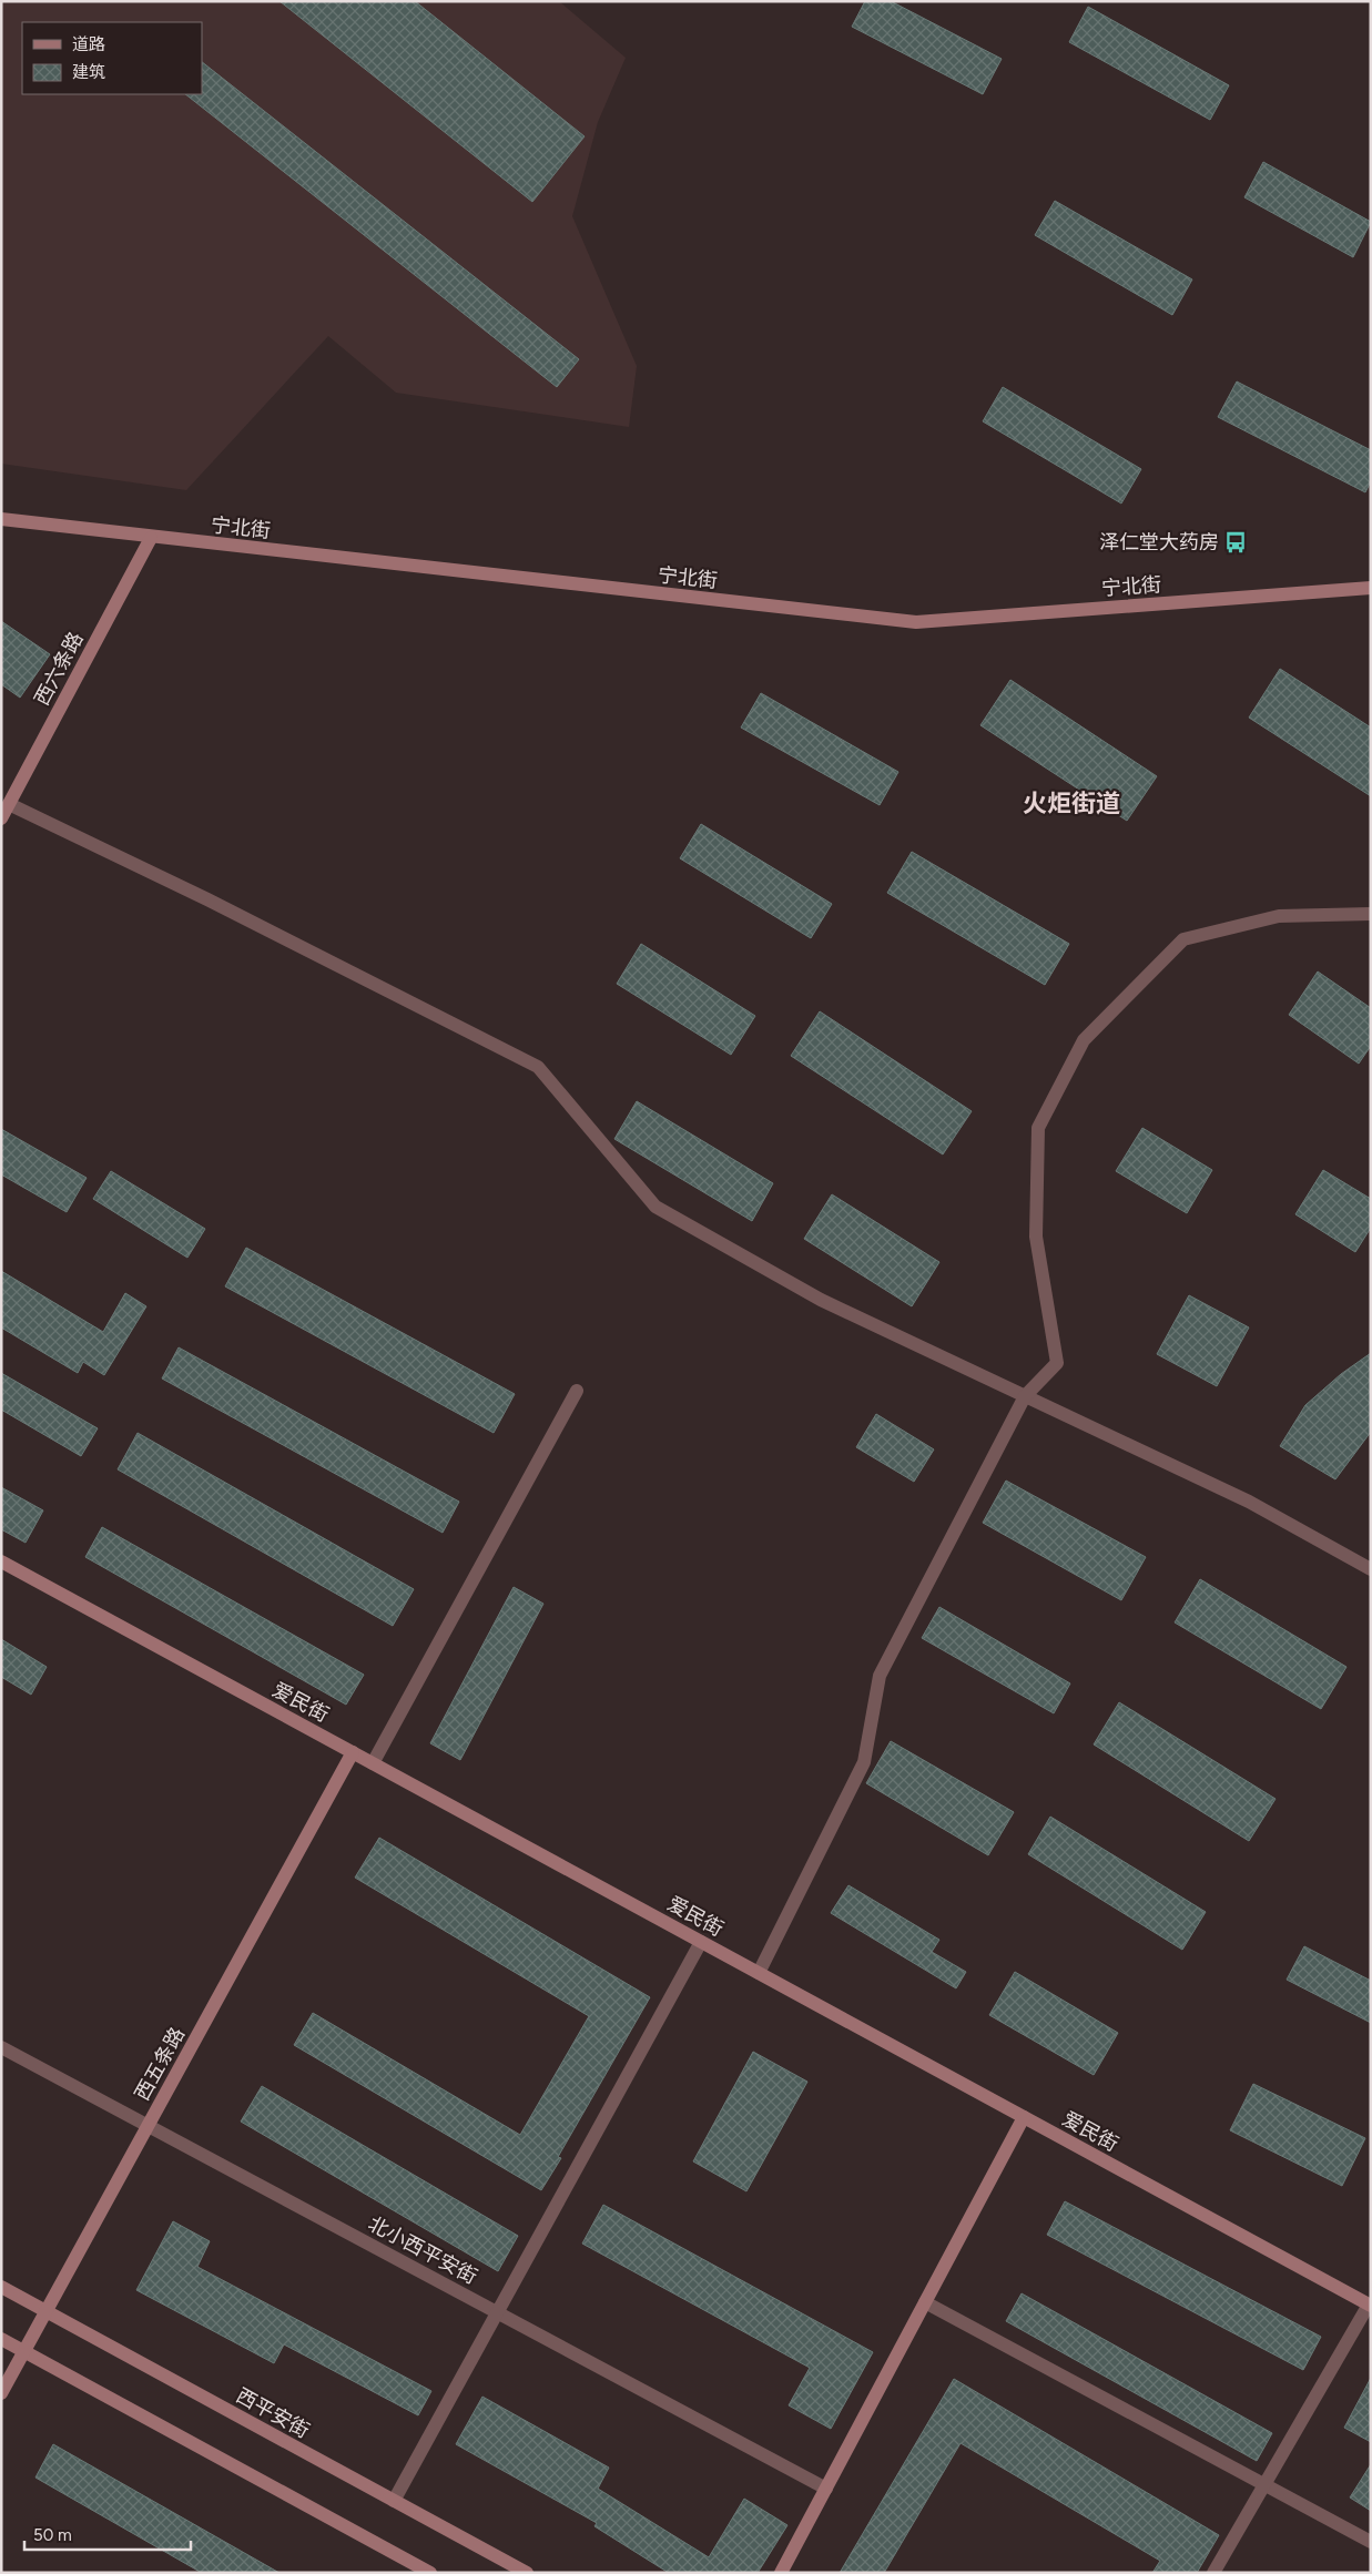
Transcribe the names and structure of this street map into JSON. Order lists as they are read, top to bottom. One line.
{"streets":{"street":["宁北街","西六条路","爱民街","西五条路","北小西平安街","西平安街"]},"crossings":[["宁北街","西六条路"],["爱民街","西五条路"],["西五条路","北小西平安街"],["西五条路","西平安街"]],"districts":["火炬街道"],"places":{"bus stop":["泽仁堂大药房"]},"legend":["道路","建筑"],"scale_bar":"50 m"}
